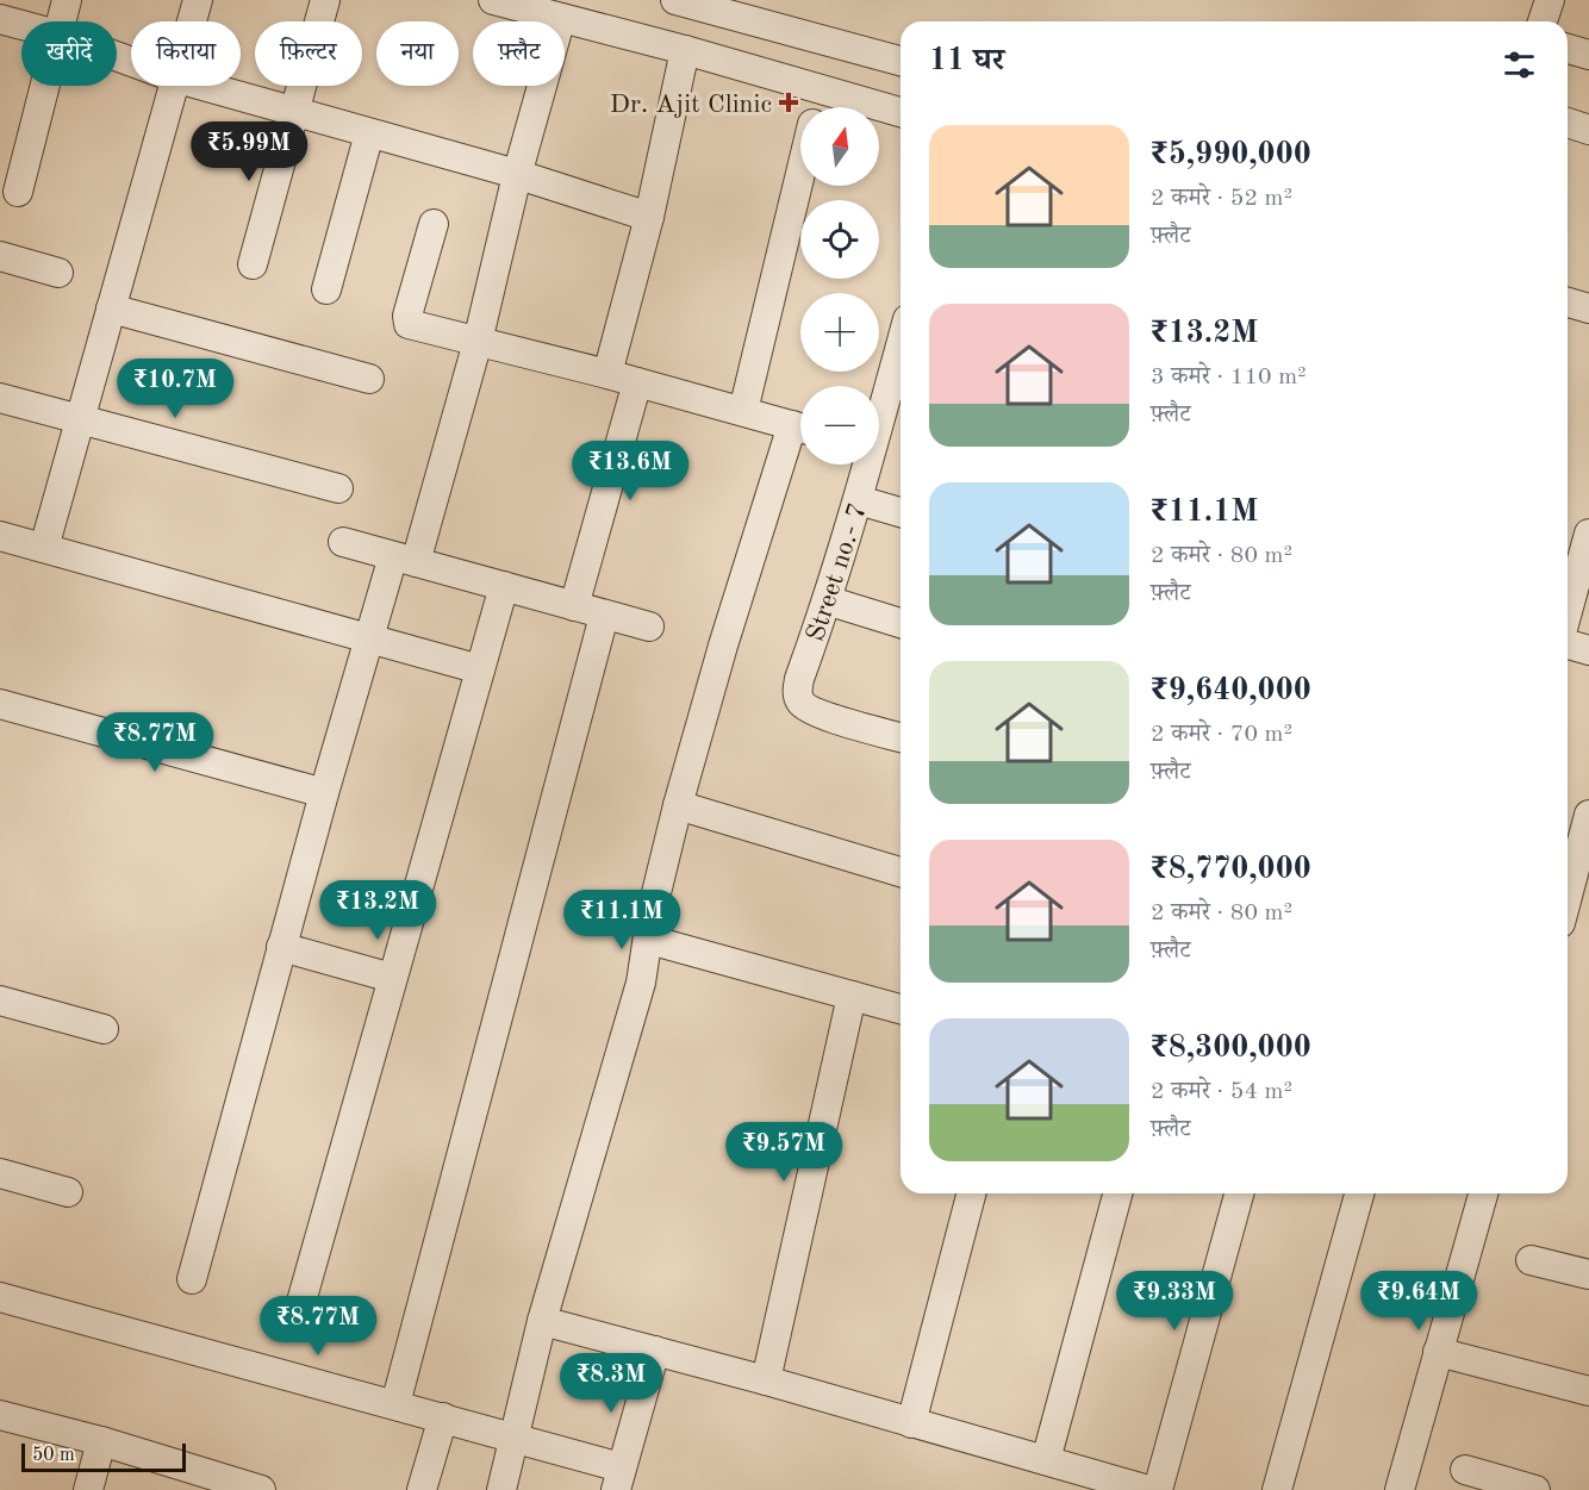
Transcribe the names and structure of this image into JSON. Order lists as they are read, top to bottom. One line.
{"streets":{"street":["Street no.- 7"]},"places":{"health":["Dr. Ajit Clinic"]},"scale_bar":"50 m","north":"top","page":{"chip":["खरीदें","किराया","फ़िल्टर","नया","फ़्लैट"],"heading":"11 घर","map_buttons":["+","−"],"list":[{"name":"₹5,990,000","note":"2 कमरे · 52 m² · फ़्लैट"},{"name":"₹13.2M","note":"3 कमरे · 110 m² · फ़्लैट"},{"name":"₹11.1M","note":"2 कमरे · 80 m² · फ़्लैट"},{"name":"₹9,640,000","note":"2 कमरे · 70 m² · फ़्लैट"},{"name":"₹8,770,000","note":"2 कमरे · 80 m² · फ़्लैट"},{"name":"₹8,300,000","note":"2 कमरे · 54 m² · फ़्लैट"}],"price":["₹5.99M","₹10.7M","₹13.6M","₹8.77M","₹13.2M","₹11.1M","₹9.57M","₹9.33M","₹9.64M","₹8.77M","₹8.3M"],"scale":"50 m"}}
